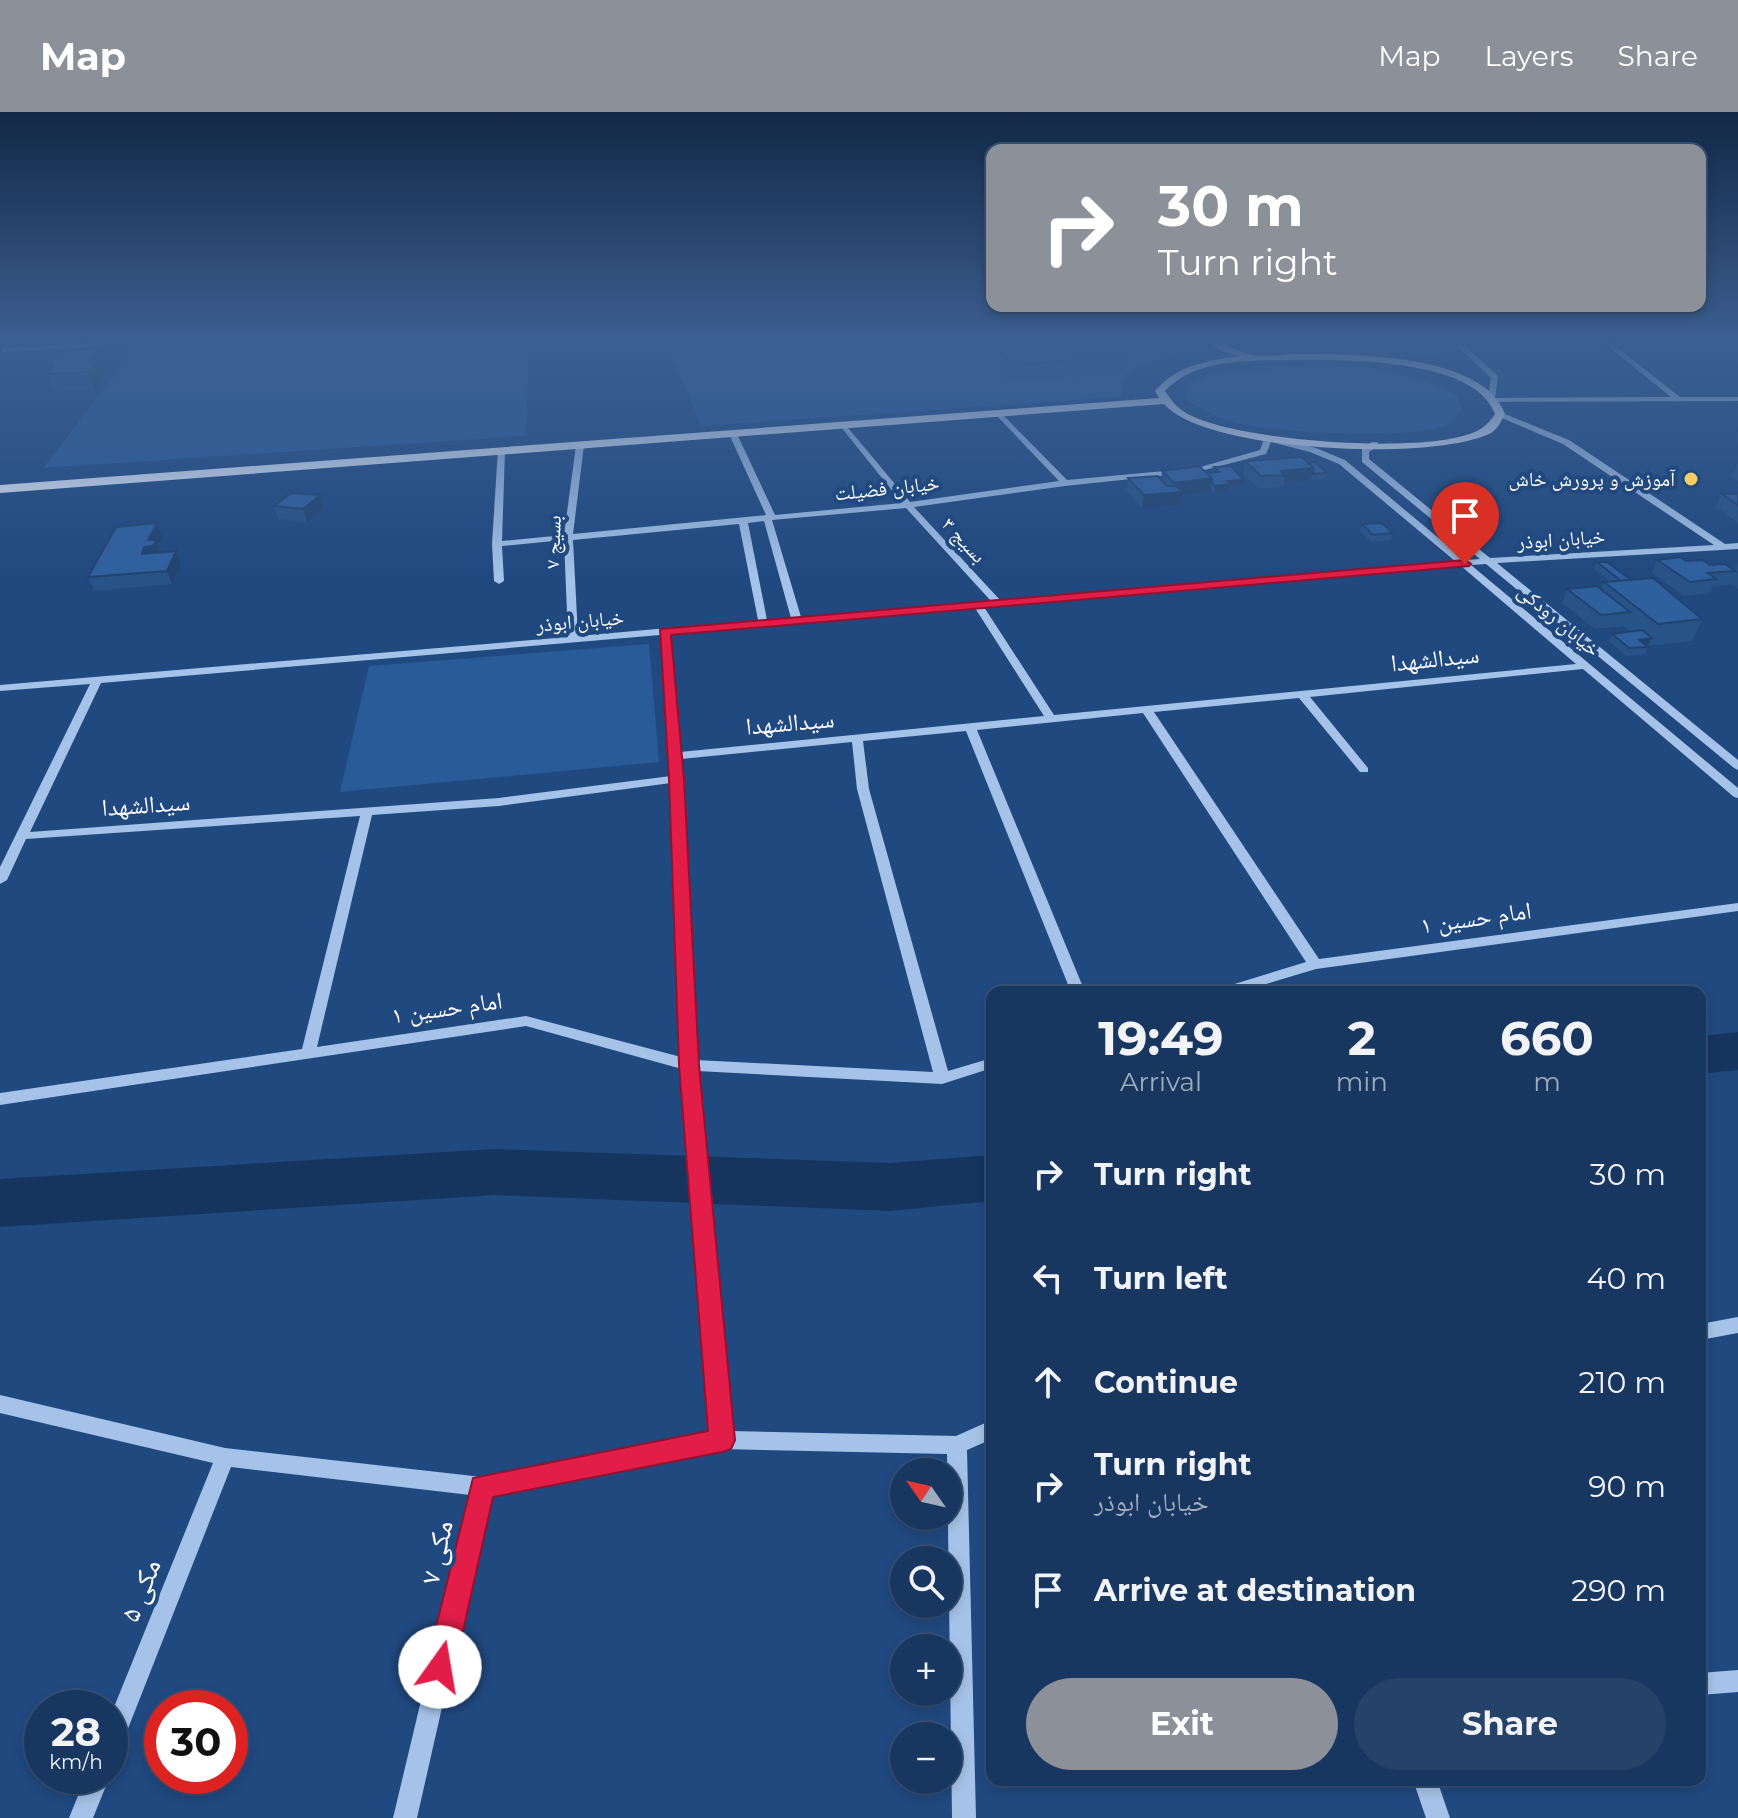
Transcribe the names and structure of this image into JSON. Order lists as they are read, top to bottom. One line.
{"streets":{"street":["خیابان فضیلت","خیابان ابوذر","بسیج ۳","بسیج ۷","خیابان رودکی","سیدالشهدا","امام حسین ۱","مکی ۷","مکی ۵"]},"crossings":[["خیابان فضیلت","بسیج ۳"],["خیابان فضیلت","بسیج ۷"],["خیابان فضیلت","خیابان رودکی"],["خیابان ابوذر","بسیج ۳"],["خیابان ابوذر","بسیج ۷"],["خیابان ابوذر","خیابان رودکی"],["خیابان رودکی","سیدالشهدا"]],"places":["آموزش و پرورش خاش"],"north":"top left","page":{"header":"Map","nav":["Map","Layers","Share"],"turn":["30 m","Turn right"],"eta":["19:49","Arrival","2","min","660","m"],"list":[{"name":"Turn right","value":"30 m"},{"name":"Turn left","value":"40 m"},{"name":"Continue","value":"210 m"},{"name":"Turn right","note":"خیابان ابوذر","value":"90 m"},{"name":"Arrive at destination","value":"290 m"}],"map_buttons":["+","−"],"buttons":["Exit","Share"],"speed":"28 km/h","limit":"30"}}
